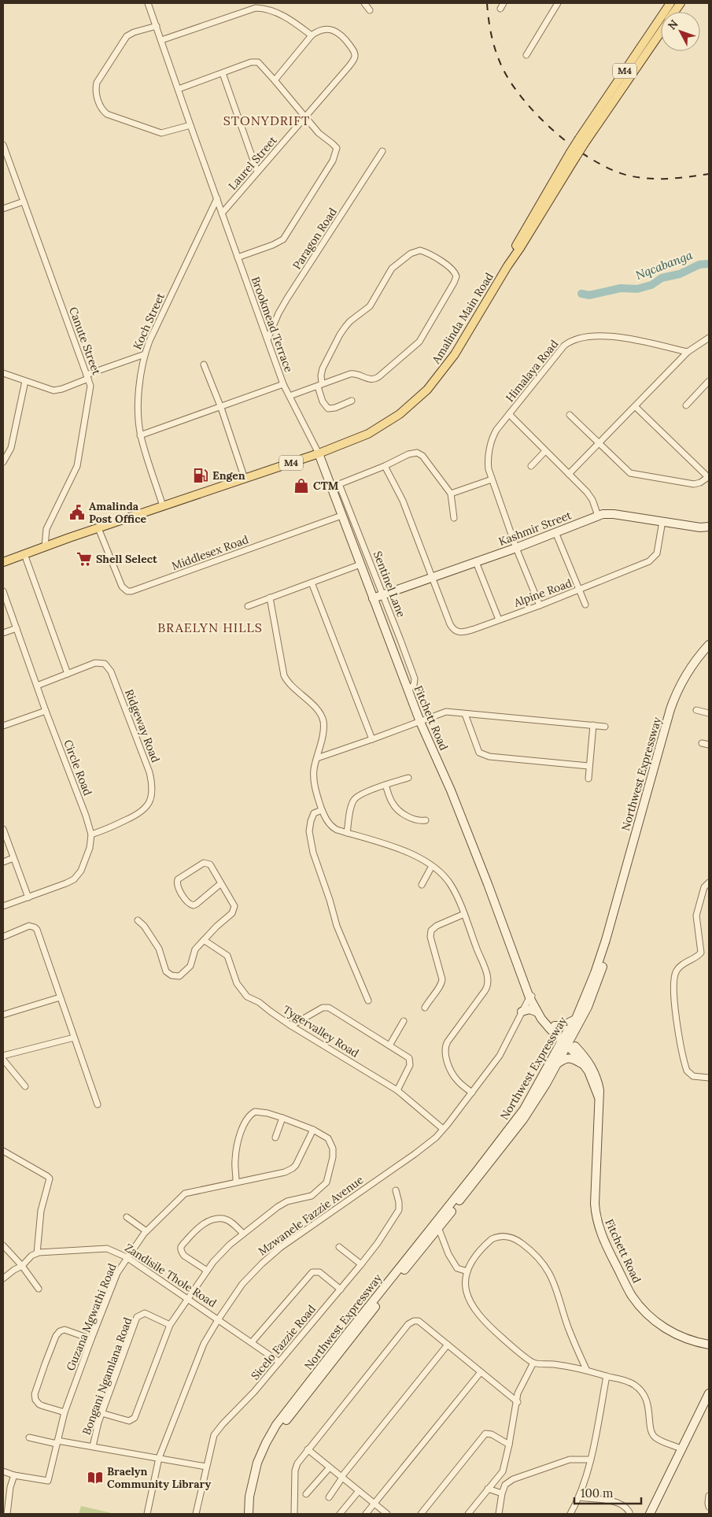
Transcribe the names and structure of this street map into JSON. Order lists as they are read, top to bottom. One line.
{"streets":{"main road":["M4","Amalinda Main Road","Kashmir Street","Fitchett Road","Northwest Expressway"],"street":["Laurel Street","Paragon Road","Koch Street","Brookmead Terrace","Canute Street","Himalaya Road","Middlesex Road","Sentinel Lane","Alpine Road","Ridgeway Road","Circle Road","Tygervalley Road","Mzwanele Fazzie Avenue","Zandisile Thole Road","Guzana Mgwathi Road","Sicelo Fazzie Road","Bongani Ngamlana Road"]},"crossings":[["Laurel Street","Brookmead Terrace"],["Paragon Road","Brookmead Terrace"],["Amalinda Main Road","Koch Street"],["Amalinda Main Road","Brookmead Terrace"],["Amalinda Main Road","Canute Street"],["Amalinda Main Road","Middlesex Road"],["Amalinda Main Road","Fitchett Road"],["Koch Street","Brookmead Terrace"],["Brookmead Terrace","Fitchett Road"],["Himalaya Road","Kashmir Street"],["Himalaya Road","Alpine Road"],["Kashmir Street","Sentinel Lane"],["Kashmir Street","Alpine Road"],["Kashmir Street","Fitchett Road"],["Middlesex Road","Fitchett Road"],["Sentinel Lane","Fitchett Road"],["Fitchett Road","Northwest Expressway"],["Fitchett Road","Mzwanele Fazzie Avenue"],["Ridgeway Road","Circle Road"],["Tygervalley Road","Mzwanele Fazzie Avenue"],["Mzwanele Fazzie Avenue","Zandisile Thole Road"],["Zandisile Thole Road","Guzana Mgwathi Road"],["Zandisile Thole Road","Sicelo Fazzie Road"]],"districts":["STONYDRIFT","BRAELYN HILLS"],"water":["Nqcabanga"],"places":{"fuel station":["Engen"],"shop":["CTM"],"public building":["Amalinda Post Office"],"supermarket":["Shell Select"],"library":["Braelyn Community Library"]},"scale_bar":"100 m","north":"top left"}
